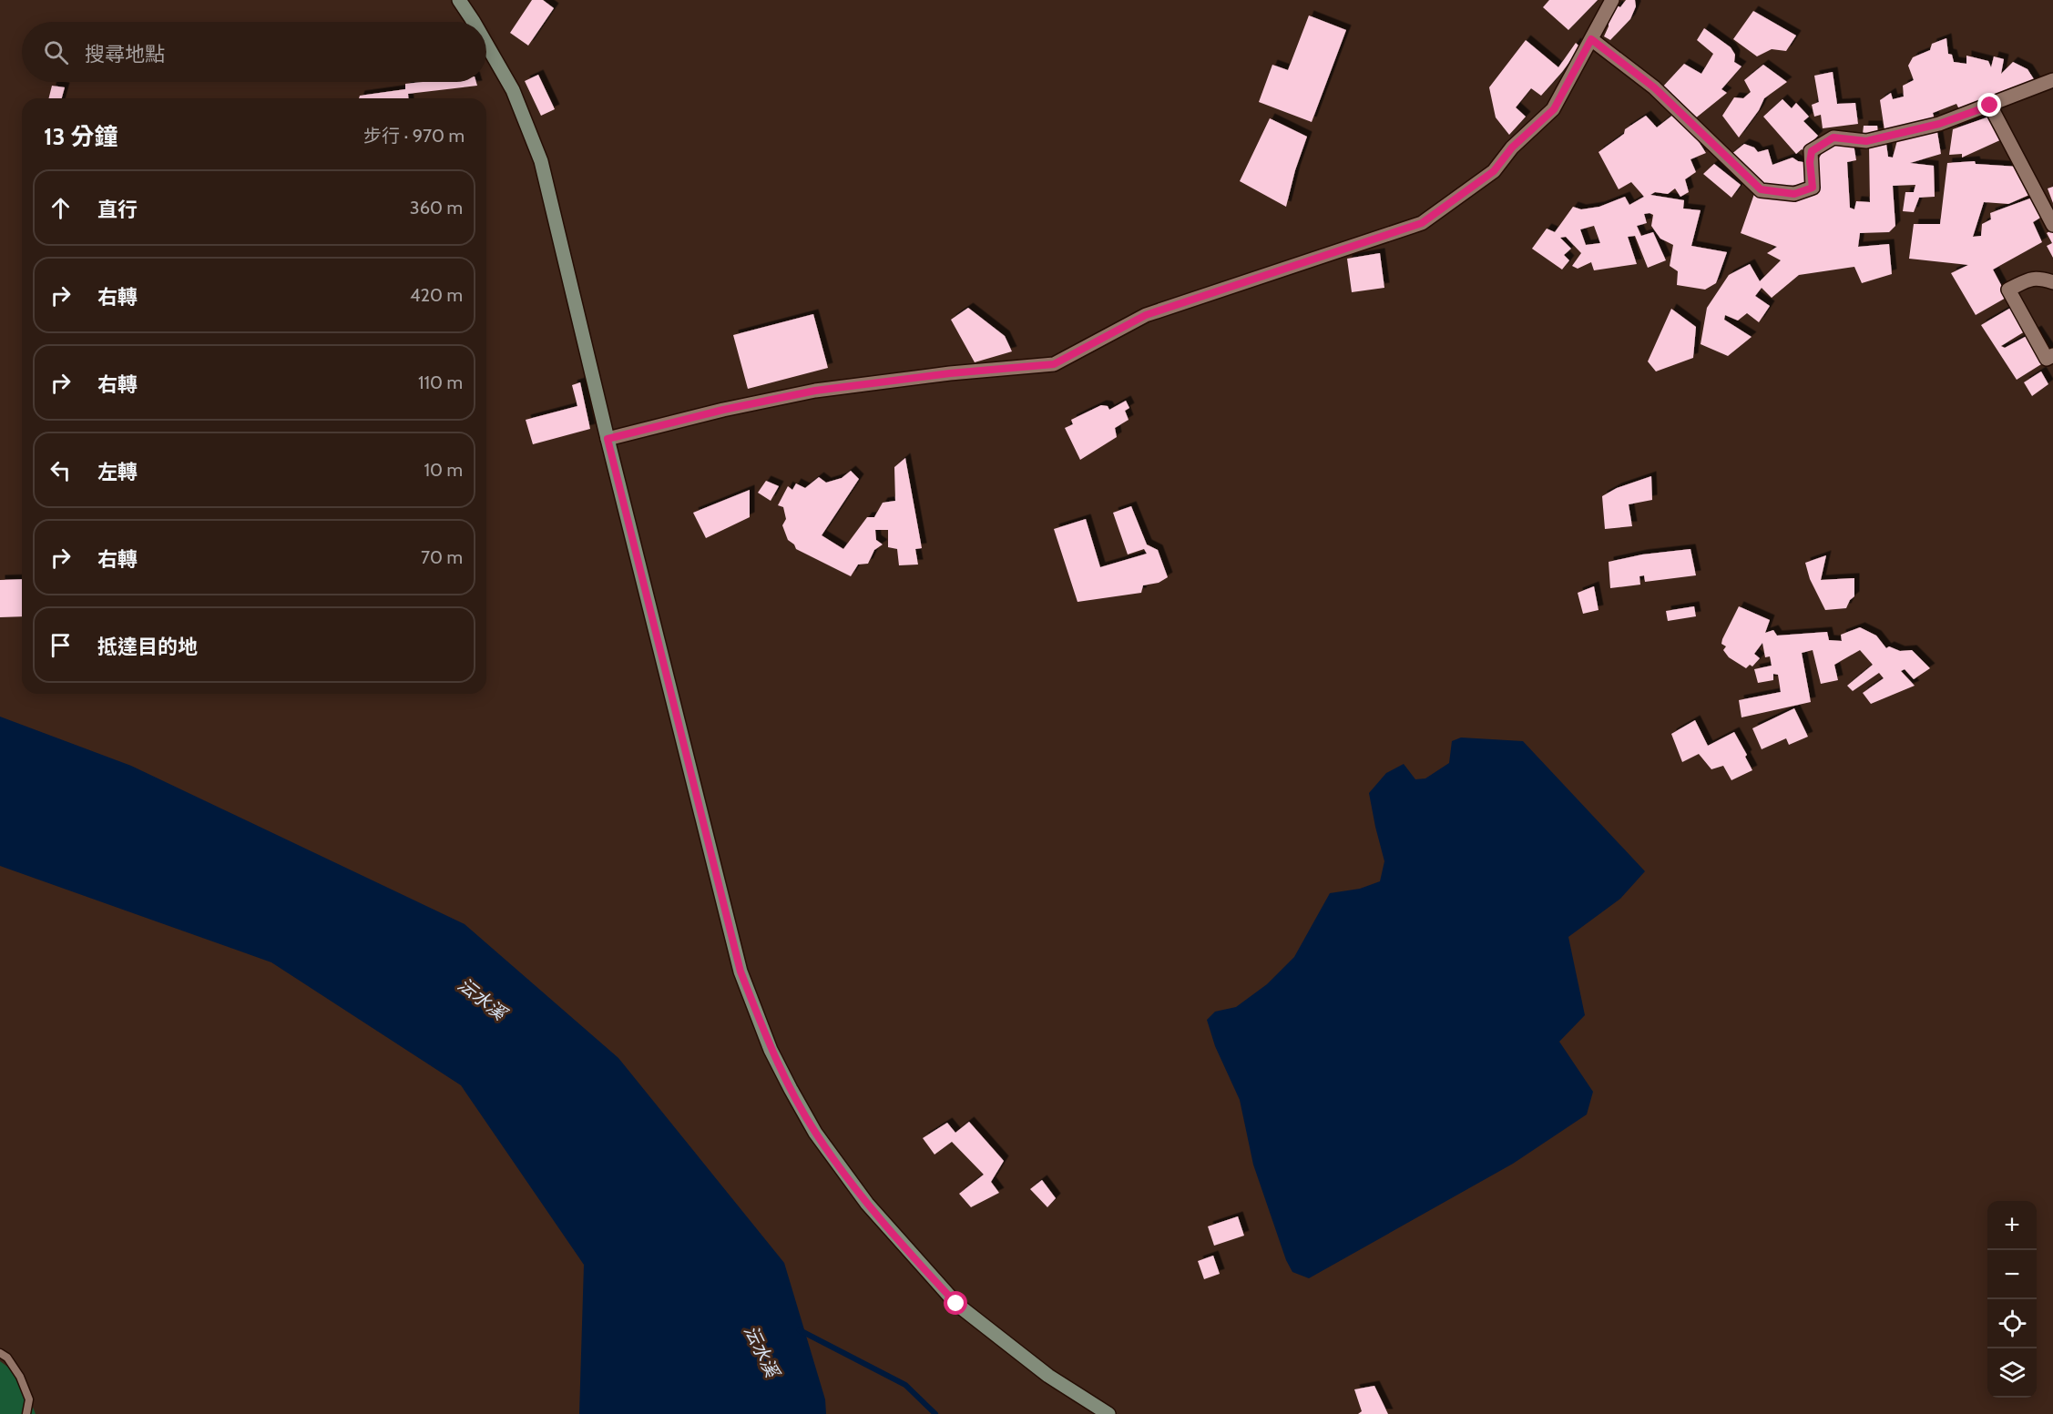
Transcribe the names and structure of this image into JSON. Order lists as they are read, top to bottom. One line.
{"water":["沄水溪"],"page":{"search":"搜尋地點","heading":["13 分鐘","步行 · 970 m"],"list":[["直行","360 m"],["右轉","420 m"],["右轉","110 m"],["左轉","10 m"],["右轉","70 m"],"抵達目的地"],"map_buttons":["+","−"]}}
